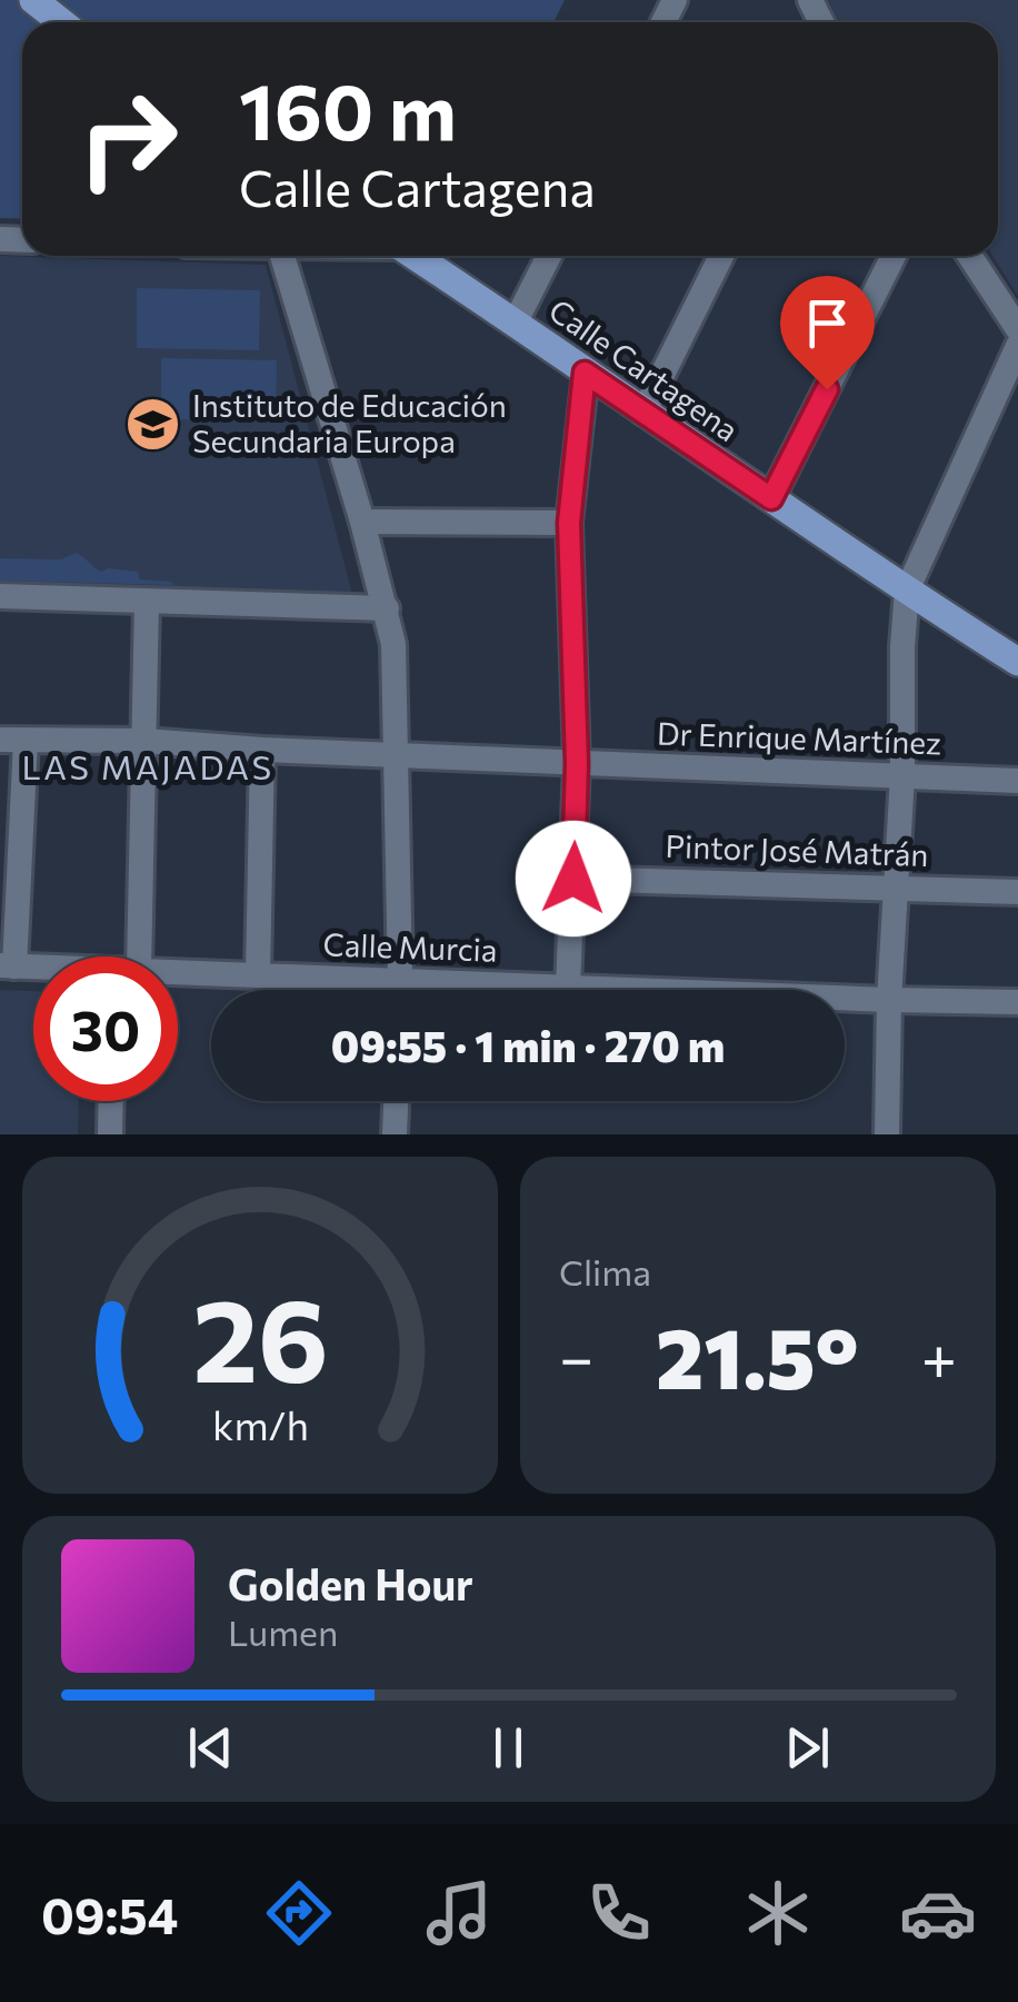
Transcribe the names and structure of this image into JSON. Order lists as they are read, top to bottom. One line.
{"streets":{"main road":["Calle Cartagena"],"street":["Dr Enrique Martínez","Pintor José Matrán","Calle Murcia"]},"districts":["LAS MAJADAS"],"places":{"school or university":["Instituto de Educación Secundaria Europa"]},"page":{"turn":["160 m","Calle Cartagena"],"limit":"30","trip":"09:55 · 1 min · 270 m","tile":"Clima","heat":["−","21.5°","+"],"song":["Golden Hour","Lumen"],"tabs":"09:54","gauge":["26","km/h"]}}
